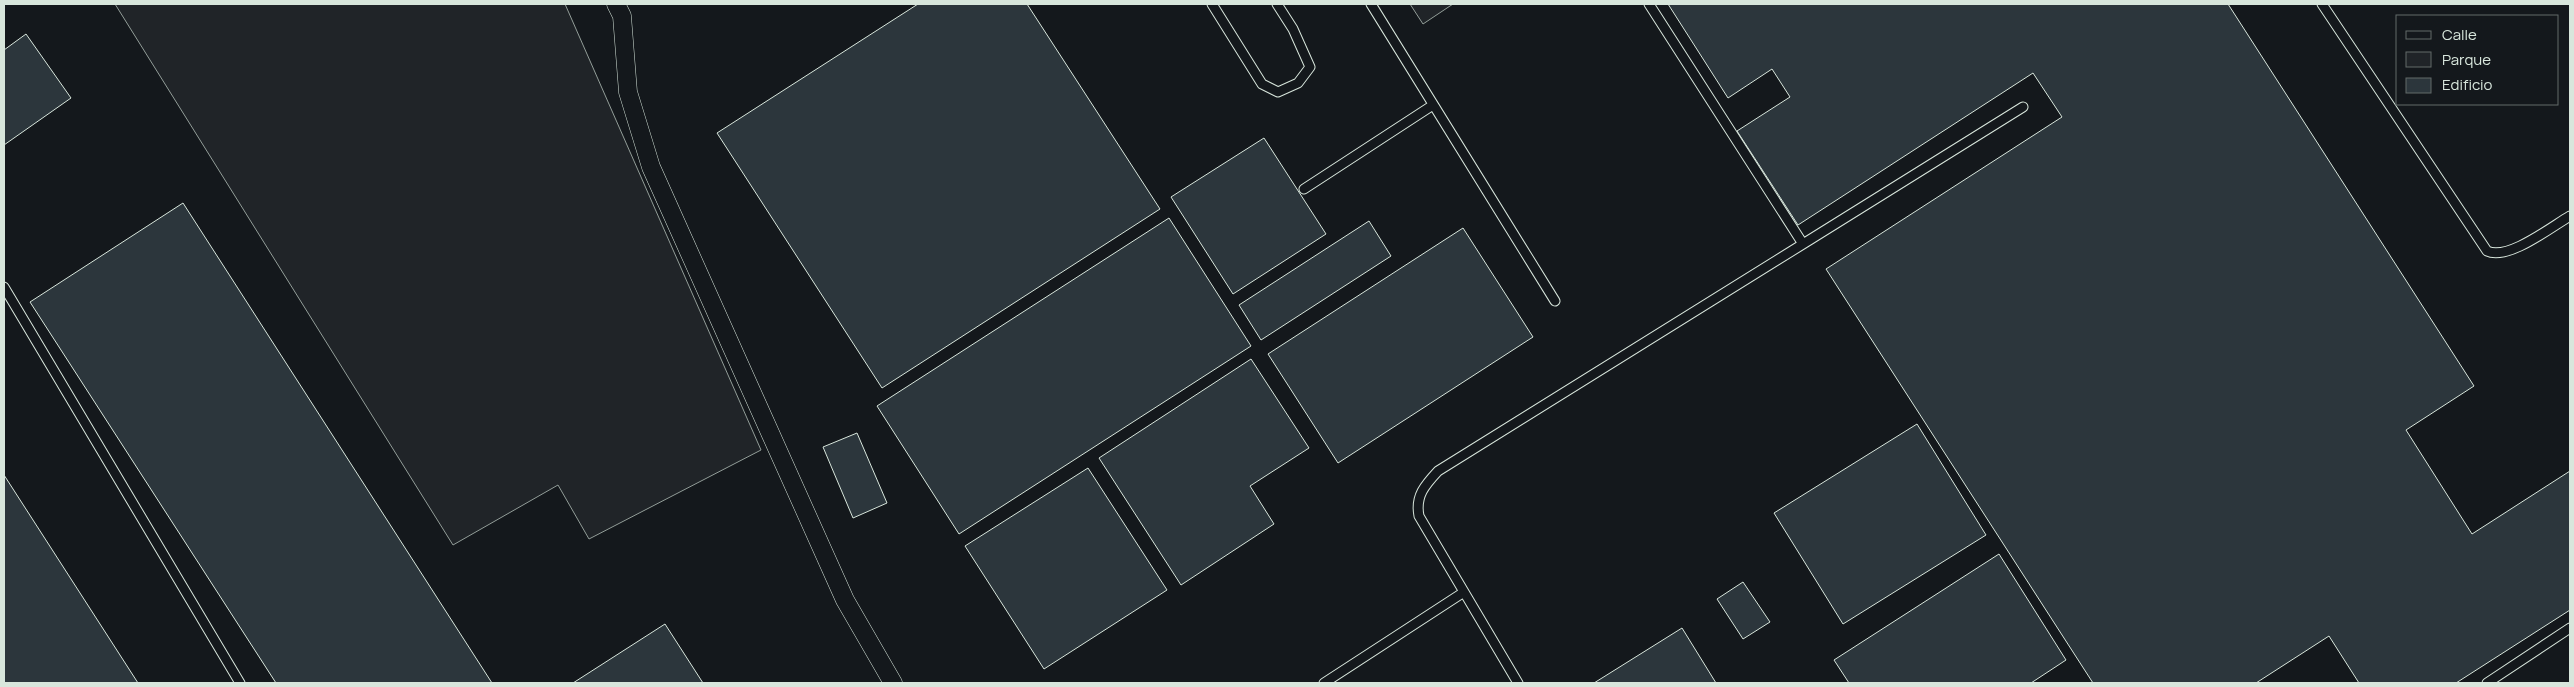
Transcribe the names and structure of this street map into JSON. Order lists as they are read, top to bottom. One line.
{"legend":["Calle","Parque","Edificio"]}
